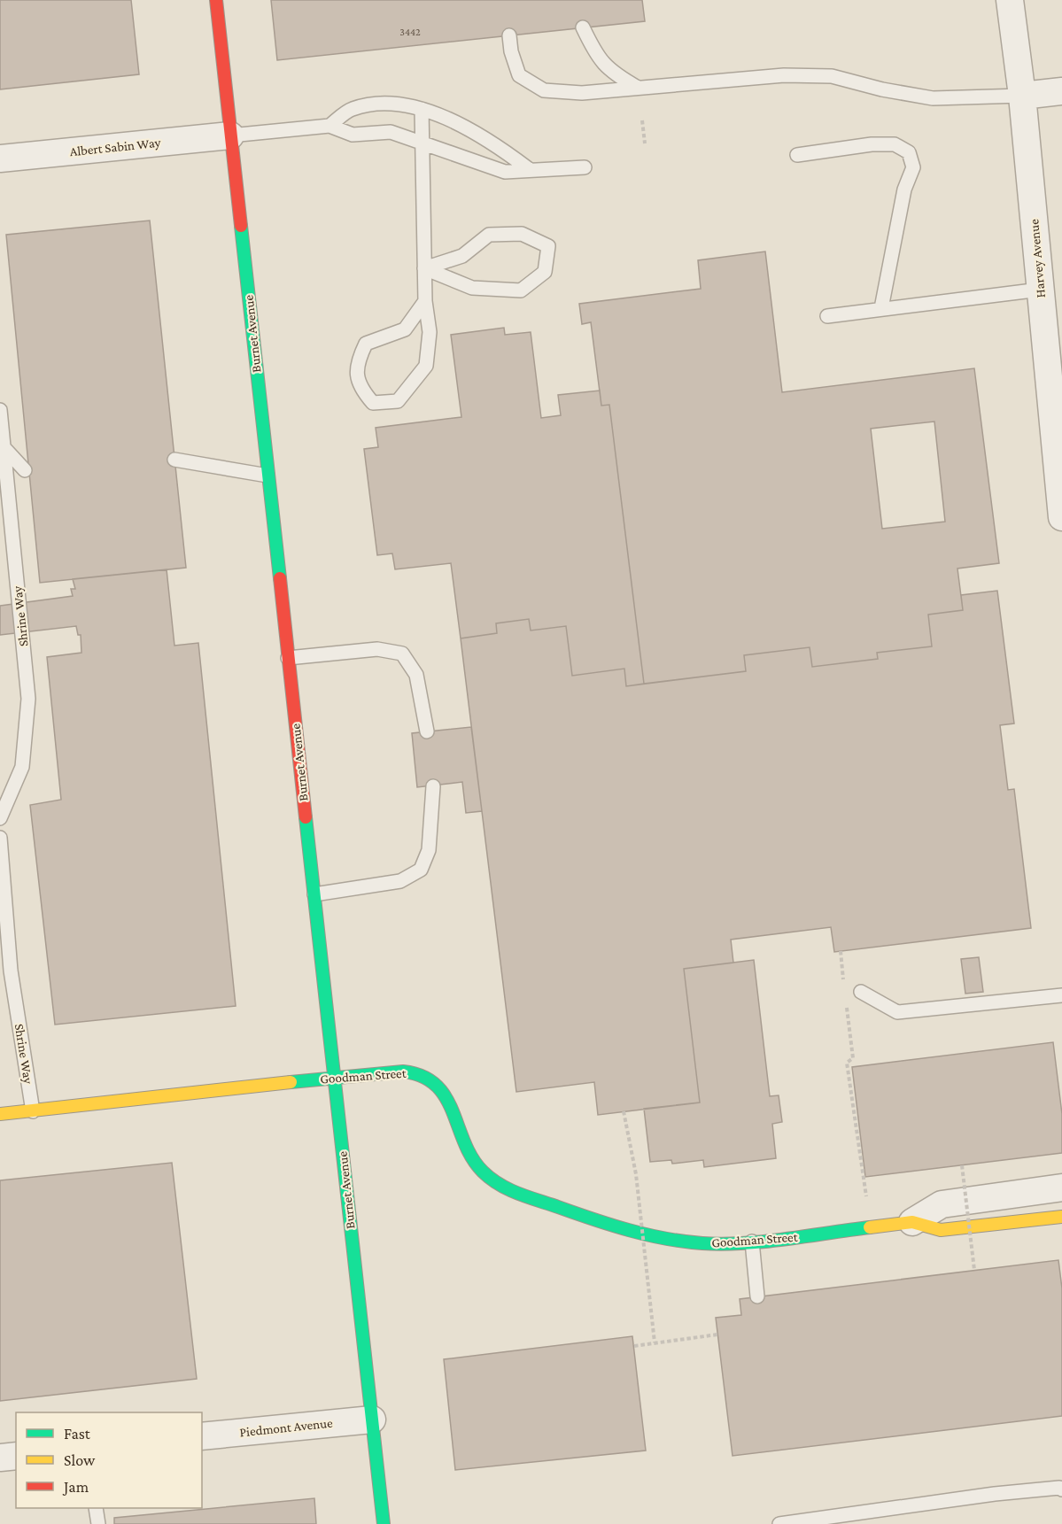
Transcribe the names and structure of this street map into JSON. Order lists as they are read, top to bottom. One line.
{"streets":{"street":["Albert Sabin Way","Harvey Avenue","Burnet Avenue","Goodman Street","Piedmont Avenue"],"lane":["Shrine Way"]},"crossings":[["Albert Sabin Way","Burnet Avenue"],["Burnet Avenue","Goodman Street"],["Burnet Avenue","Piedmont Avenue"],["Shrine Way","Goodman Street"]],"house_numbers":["3442"],"legend":["Fast","Slow","Jam"]}
